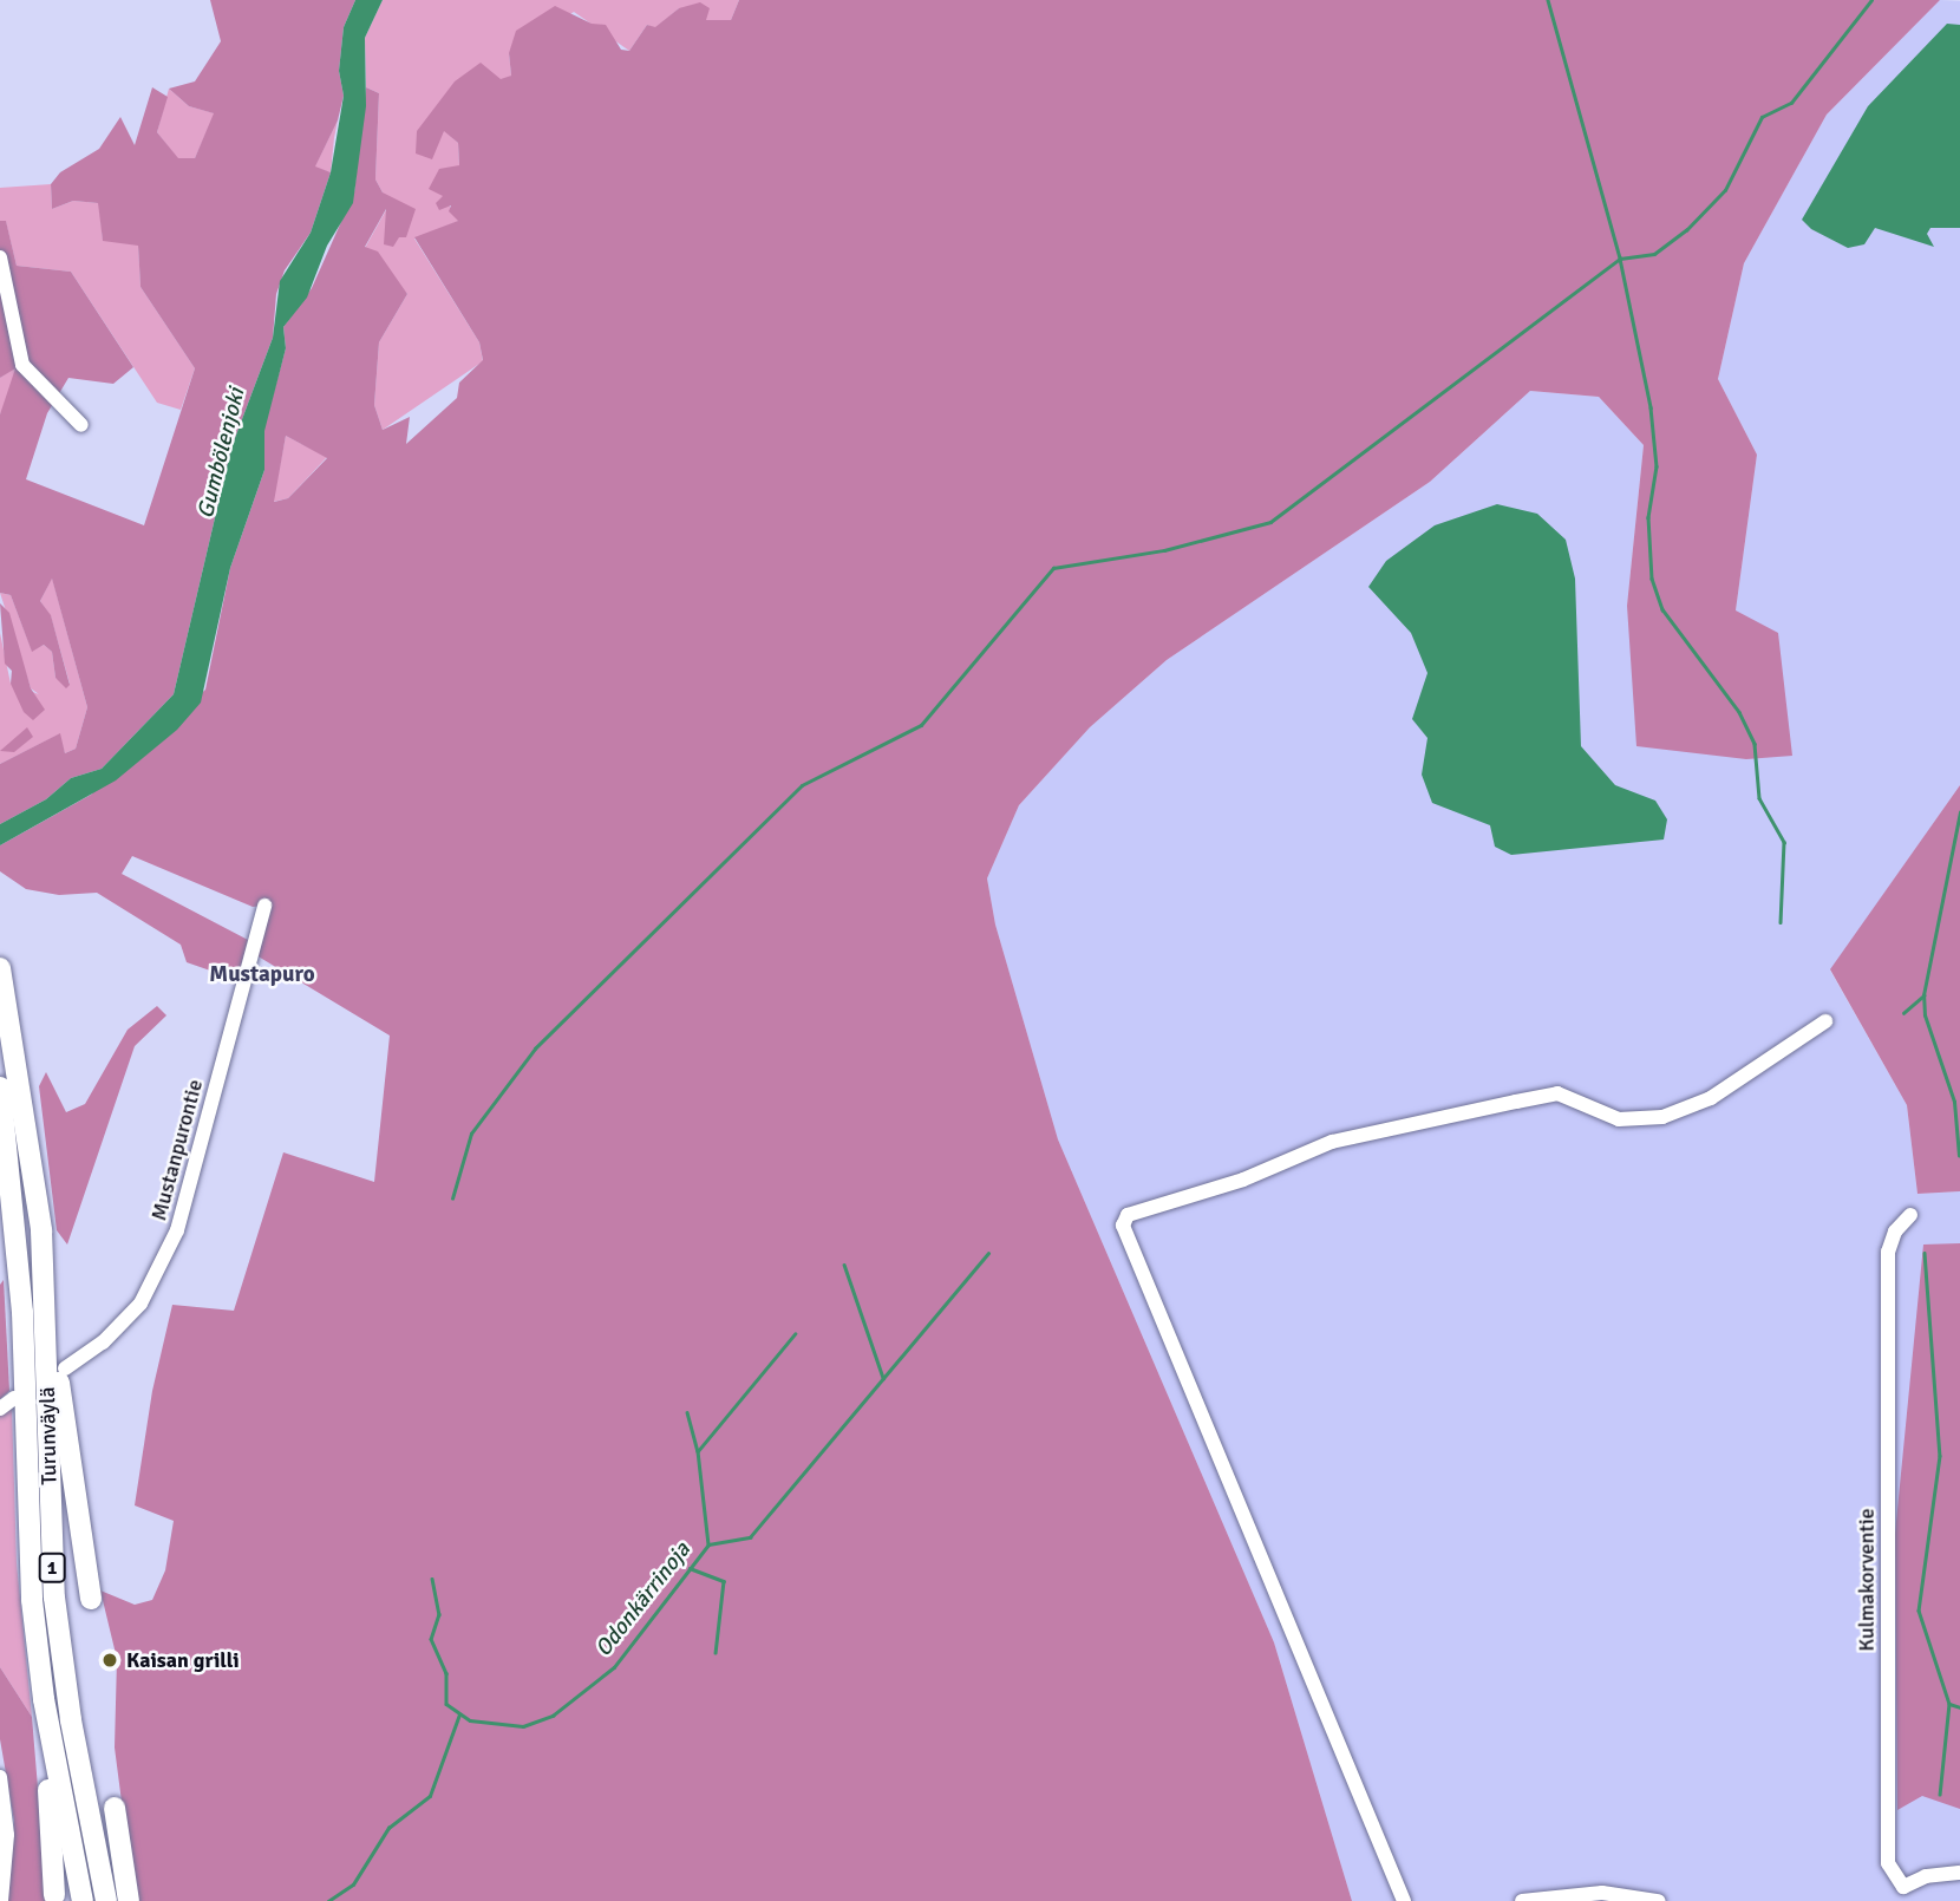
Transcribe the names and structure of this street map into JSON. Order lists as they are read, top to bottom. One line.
{"streets":{"highway":["Turunväylä","1"],"street":["Mustanpurontie","Kulmakorventie"]},"districts":["Mustapuro"],"water":["Gumbölenjoki","Odonkärrinoja"],"places":["Kaisan grilli"]}
